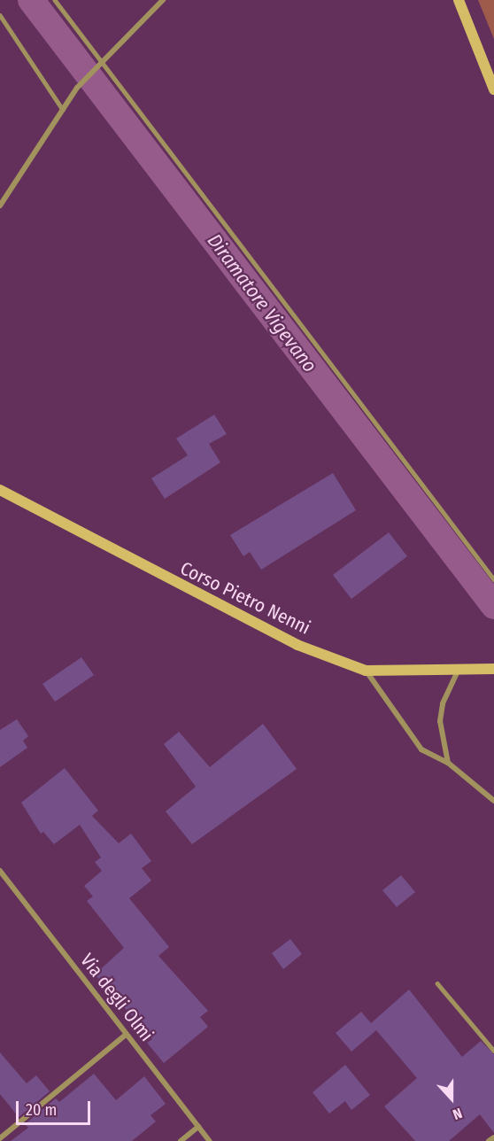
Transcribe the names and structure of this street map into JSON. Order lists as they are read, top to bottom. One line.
{"streets":{"main road":["Corso Pietro Nenni"],"street":["Via degli Olmi"]},"water":["Diramatore Vigevano"],"scale_bar":"20 m","north":"bottom"}
